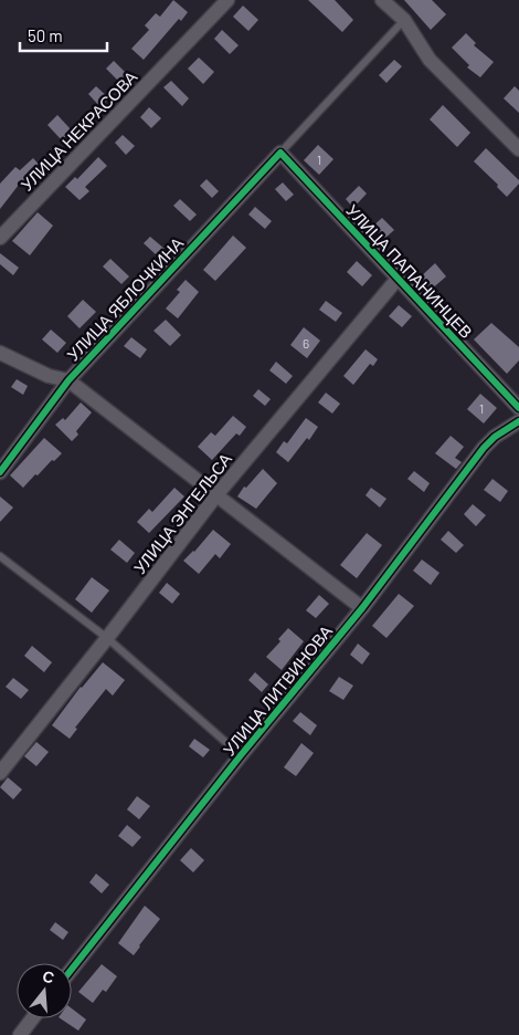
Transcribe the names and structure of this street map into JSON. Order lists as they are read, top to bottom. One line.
{"streets":{"street":["УЛИЦА НЕКРАСОВА","УЛИЦА ПАПАНИНЦЕВ","УЛИЦА ЯБЛОЧКИНА","УЛИЦА ЭНГЕЛЬСА","УЛИЦА ЛИТВИНОВА"]},"crossings":[["УЛИЦА ПАПАНИНЦЕВ","УЛИЦА ЯБЛОЧКИНА"],["УЛИЦА ПАПАНИНЦЕВ","УЛИЦА ЭНГЕЛЬСА"]],"house_numbers":["1","6","1"],"scale_bar":"50 m","north":"top"}
